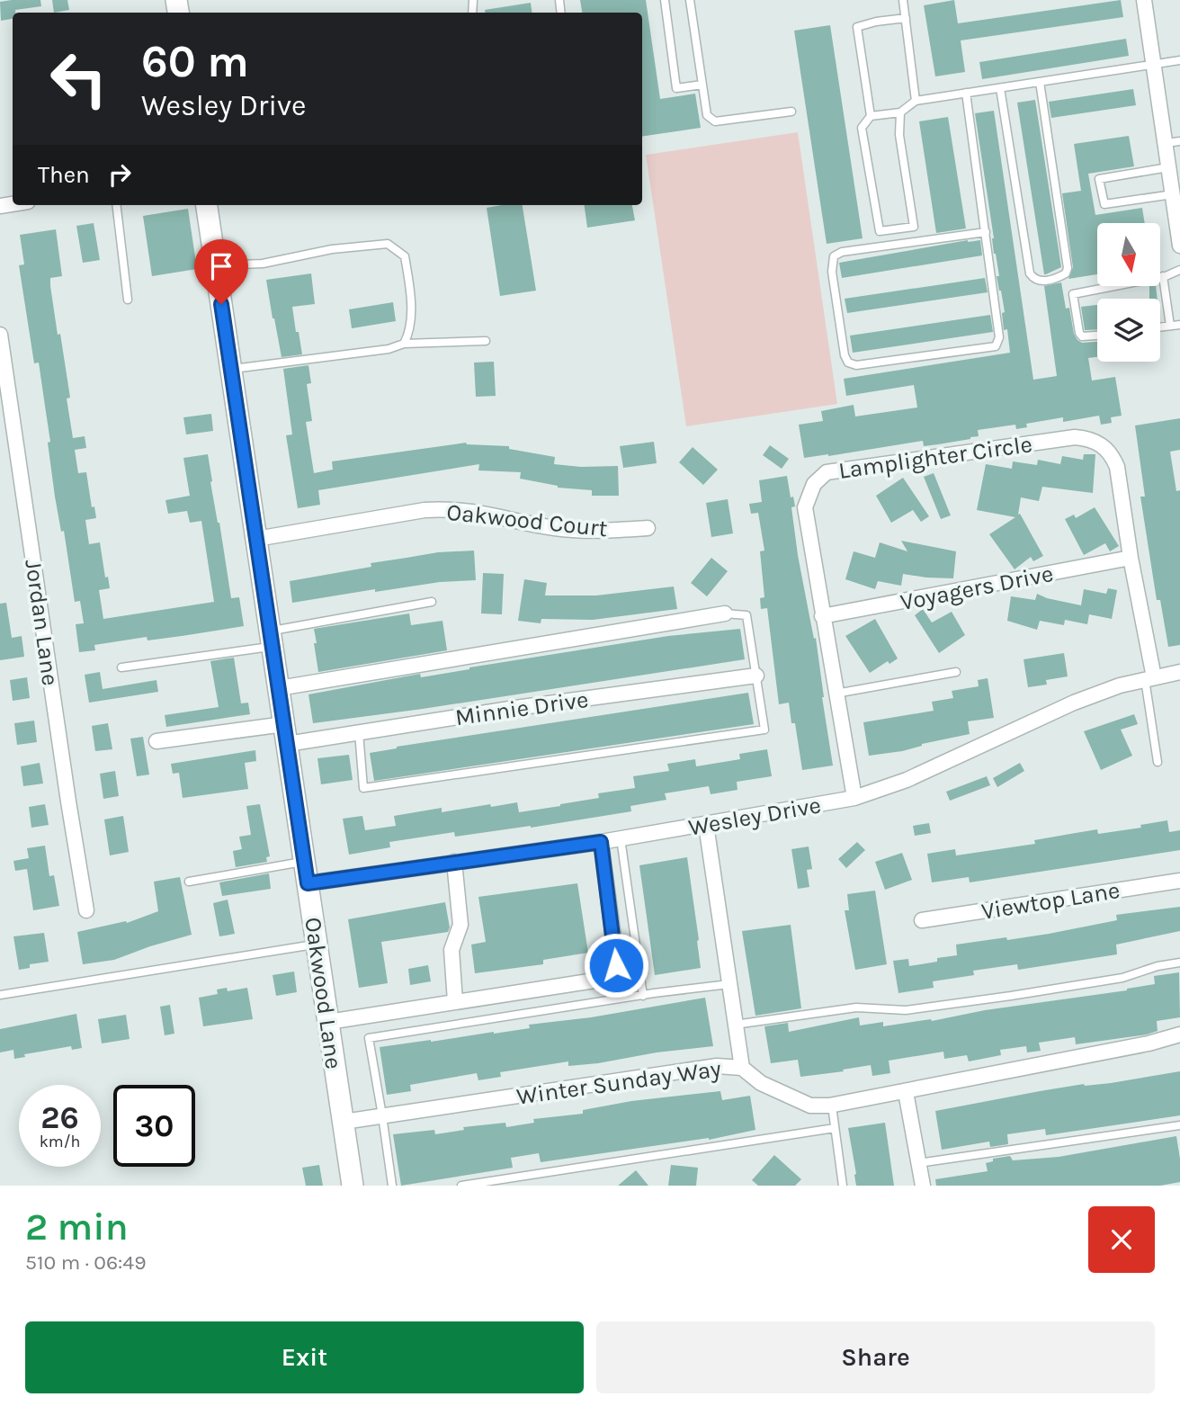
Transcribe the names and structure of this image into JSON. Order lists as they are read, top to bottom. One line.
{"streets":{"street":["Lamplighter Circle","Oakwood Court","Voyagers Drive","Jordan Lane","Minnie Drive","Wesley Drive","Viewtop Lane","Oakwood Lane","Winter Sunday Way"]},"crossings":[["Lamplighter Circle","Voyagers Drive"],["Lamplighter Circle","Wesley Drive"],["Oakwood Court","Oakwood Lane"],["Minnie Drive","Oakwood Lane"],["Wesley Drive","Oakwood Lane"],["Oakwood Lane","Winter Sunday Way"]],"north":"bottom","page":{"turn":["60 m","Wesley Drive"],"then":"Then","speed":"26 km/h","limit":"30","heading":["2 min","510 m · 06:49"],"buttons":["Exit","Share"]}}
